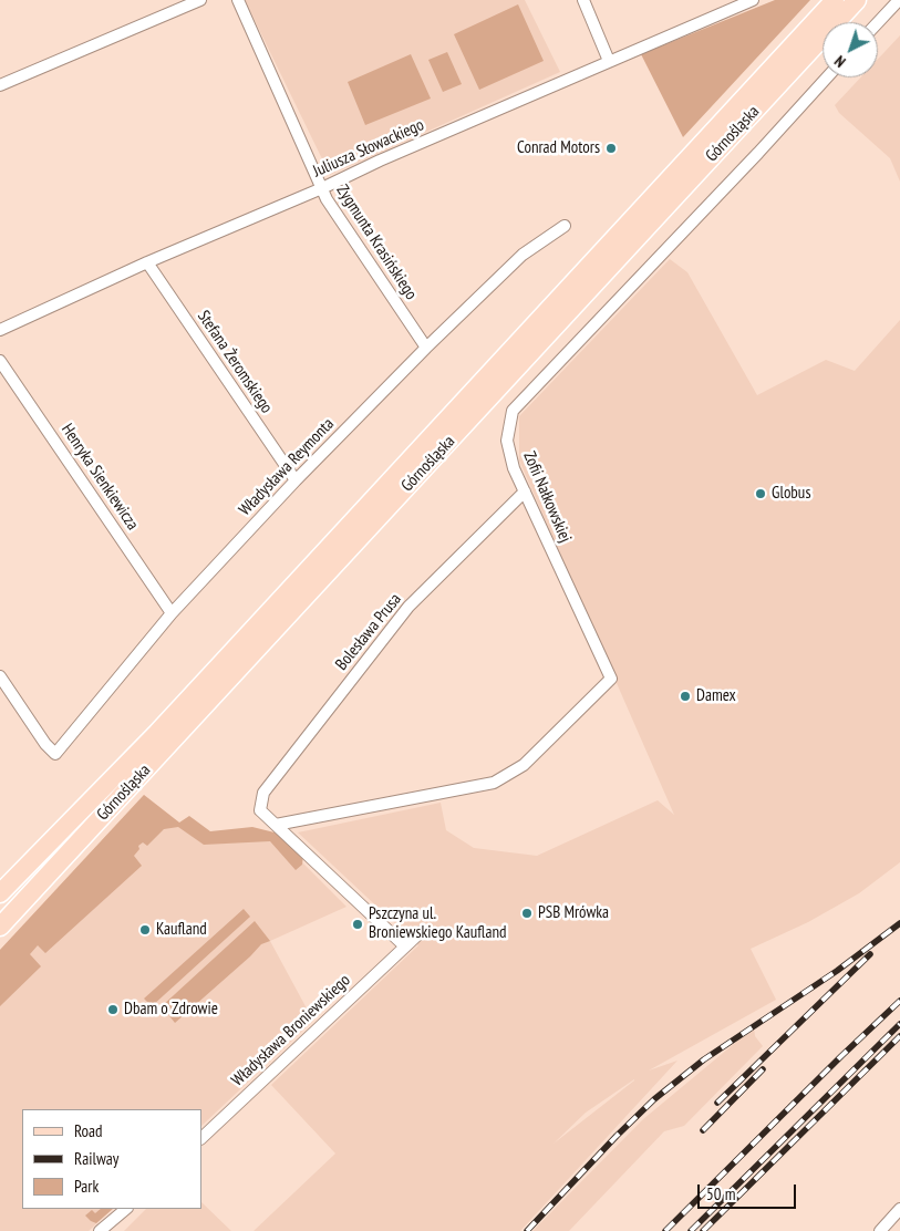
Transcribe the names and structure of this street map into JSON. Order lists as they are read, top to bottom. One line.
{"streets":{"main road":["Górnośląska"],"street":["Juliusza Słowackiego","Zygmunta Krasińskiego","Stefana Żeromskiego","Władysława Reymonta","Henryka Sienkiewicza","Zofii Nałkowskiej","Bolesława Prusa","Władysława Broniewskiego"]},"crossings":[["Juliusza Słowackiego","Zygmunta Krasińskiego"],["Juliusza Słowackiego","Stefana Żeromskiego"],["Zygmunta Krasińskiego","Władysława Reymonta"],["Stefana Żeromskiego","Władysława Reymonta"],["Władysława Reymonta","Henryka Sienkiewicza"],["Zofii Nałkowskiej","Bolesława Prusa"]],"places":["Conrad Motors","Globus","Damex","PSB Mrówka","Pszczyna ul. Broniewskiego Kaufland","Kaufland","Dbam o Zdrowie"],"legend":["Road","Railway","Park"],"scale_bar":"50 m","north":"bottom left"}
